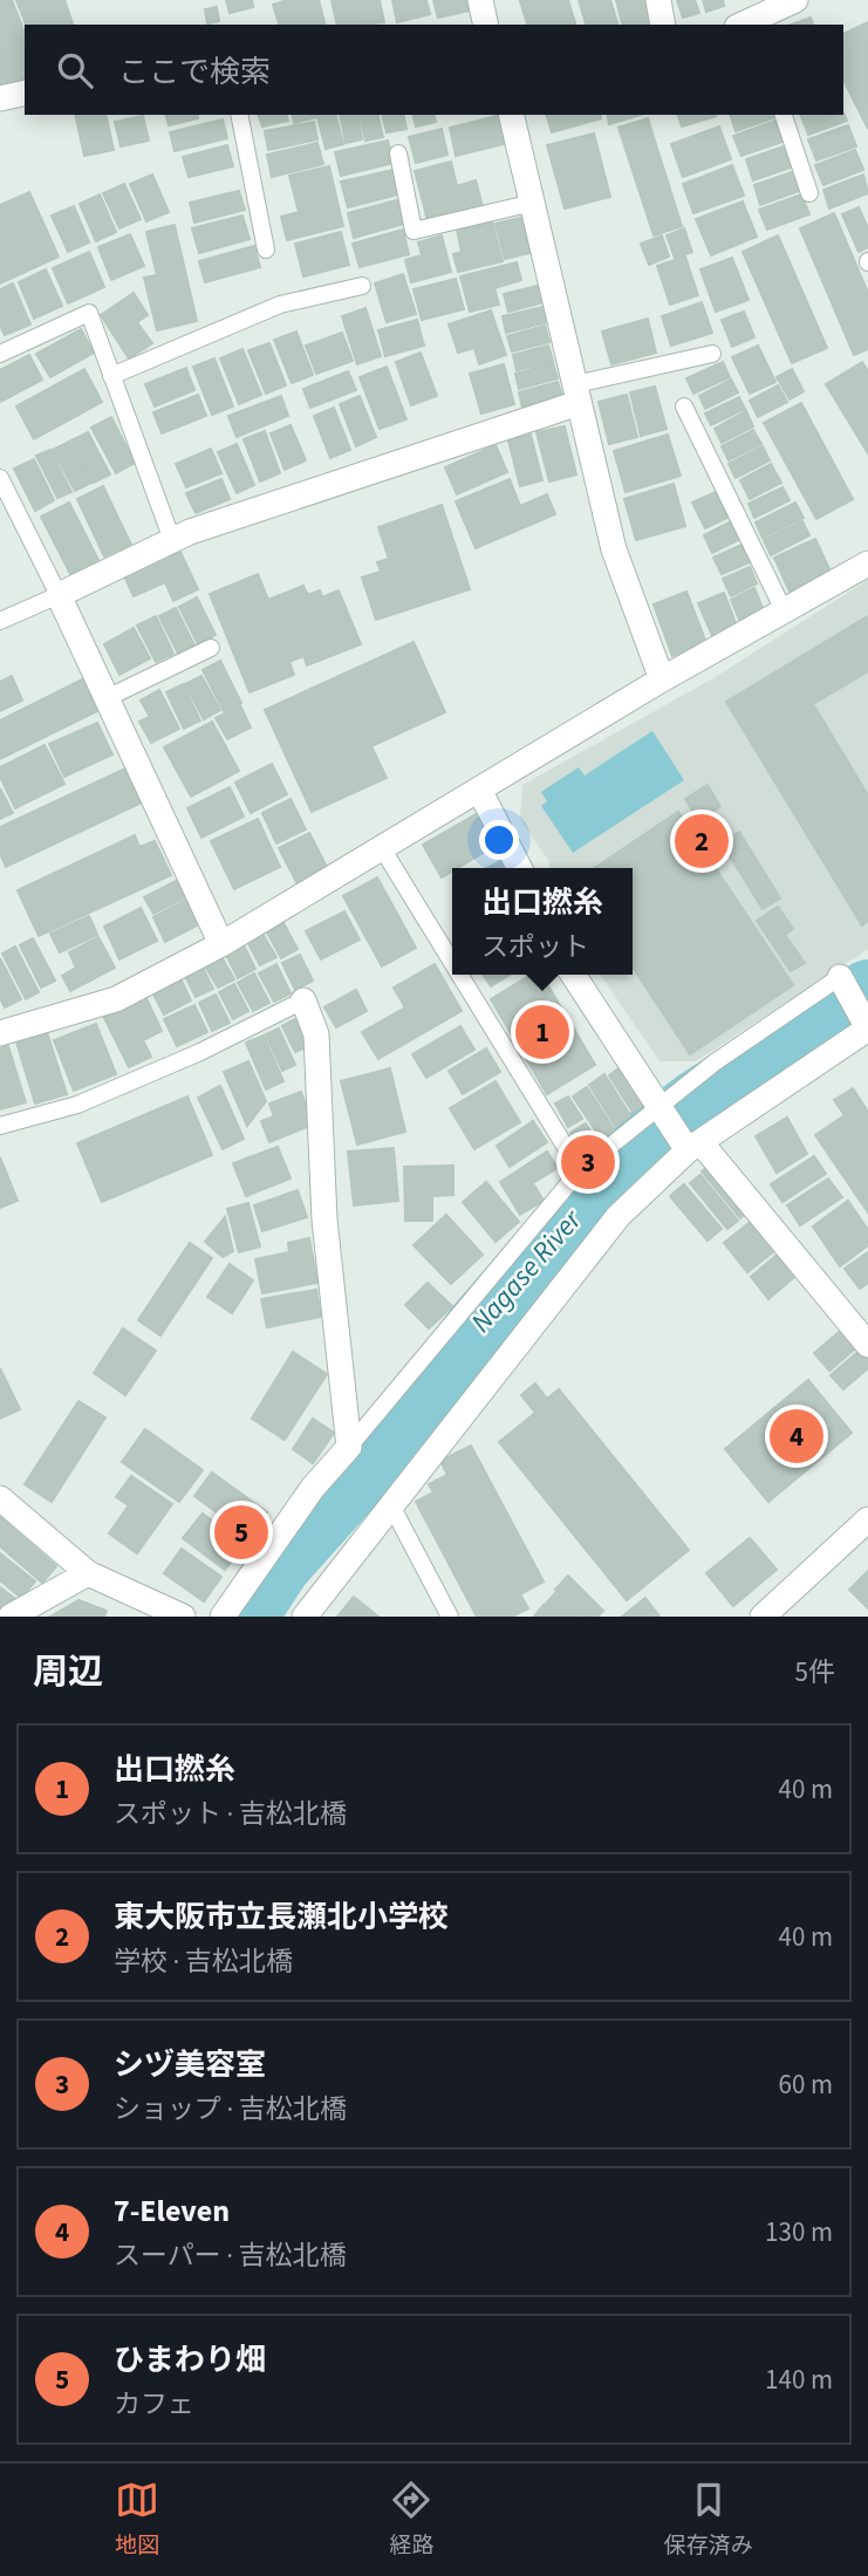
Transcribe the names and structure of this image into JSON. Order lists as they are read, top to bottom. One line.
{"water":["Nagase River"],"page":{"search":"ここで検索","pins":["2","1","3","4","5"],"popup":["出口撚糸","スポット"],"heading":["周辺","5件"],"list":[{"mark":"1","name":"出口撚糸","note":"スポット · 吉松北橋","value":"40 m"},{"mark":"2","name":"東大阪市立長瀬北小学校","note":"学校 · 吉松北橋","value":"40 m"},{"mark":"3","name":"シヅ美容室","note":"ショップ · 吉松北橋","value":"60 m"},{"mark":"4","name":"7-Eleven","note":"スーパー · 吉松北橋","value":"130 m"},{"mark":"5","name":"ひまわり畑","note":"カフェ","value":"140 m"}],"nav":["地図","経路","保存済み"]}}
